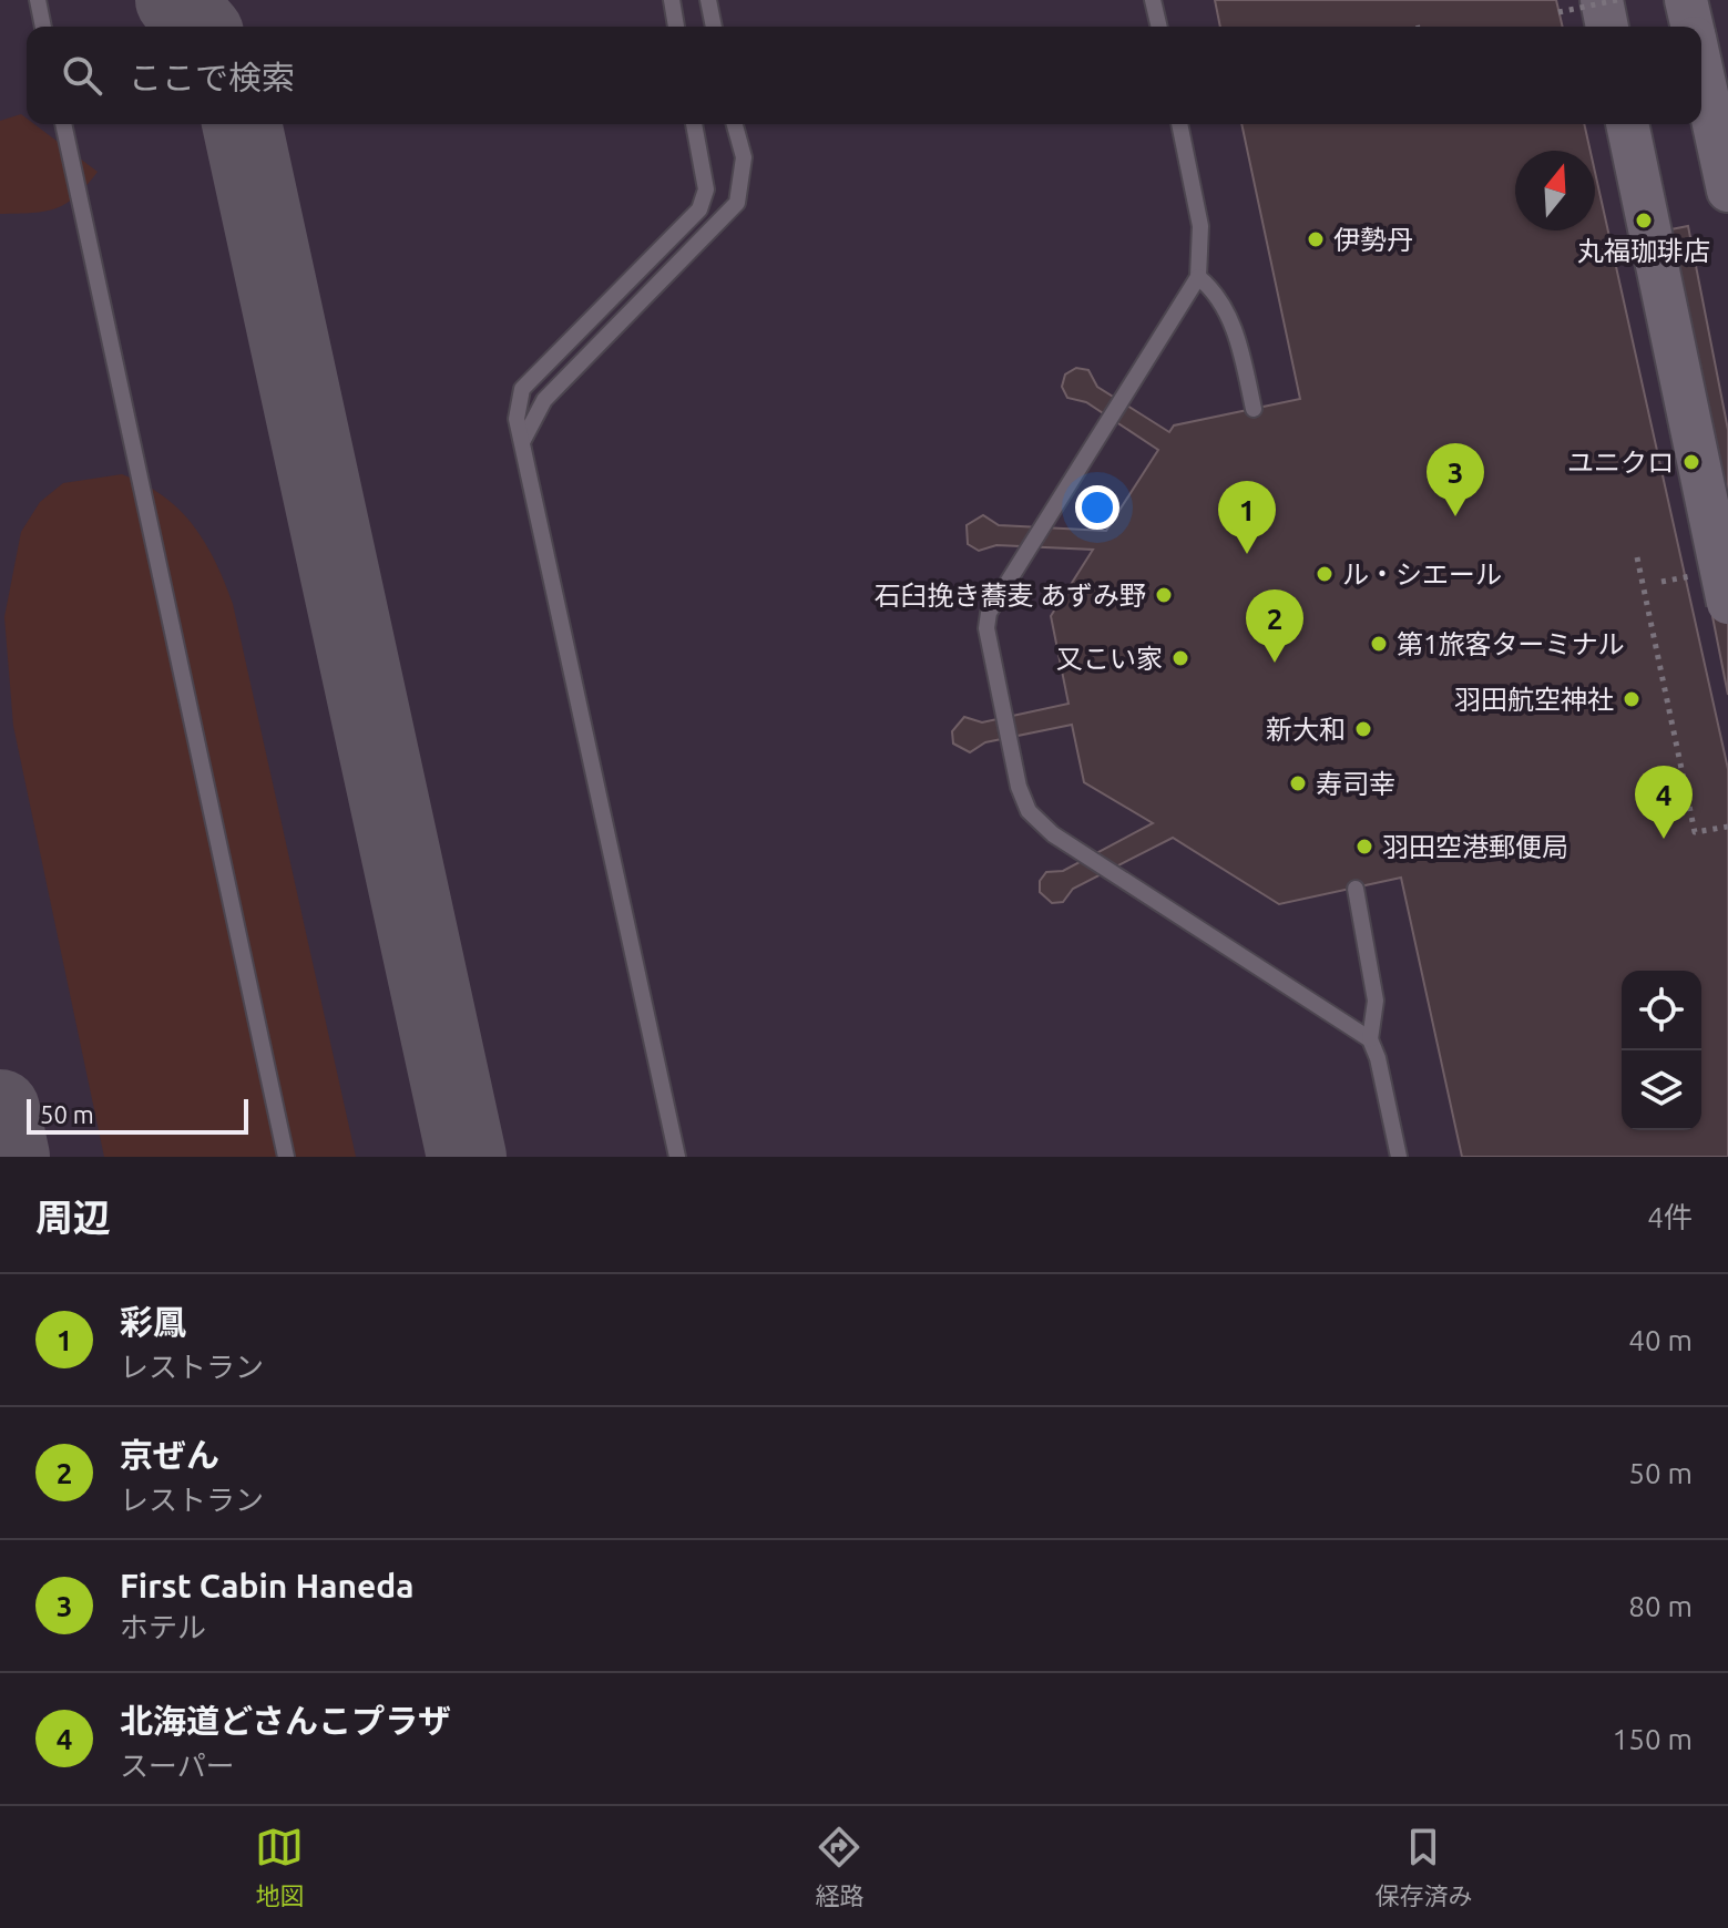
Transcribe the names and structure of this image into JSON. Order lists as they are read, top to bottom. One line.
{"places":["丸福珈琲店","伊勢丹","ユニクロ","ル・シエール","石臼挽き蕎麦 あずみ野","第1旅客ターミナル","又こい家","羽田航空神社","新大和","寿司幸","羽田空港郵便局"],"scale_bar":"50 m","north":"top","page":{"search":"ここで検索","pins":["3","1","2","4"],"scale":"50 m","heading":["周辺","4件"],"list":[{"mark":"1","name":"彩鳳","note":"レストラン","value":"40 m"},{"mark":"2","name":"京ぜん","note":"レストラン","value":"50 m"},{"mark":"3","name":"First Cabin Haneda","note":"ホテル","value":"80 m"},{"mark":"4","name":"北海道どさんこプラザ","note":"スーパー","value":"150 m"}],"nav":["地図","経路","保存済み"]}}
